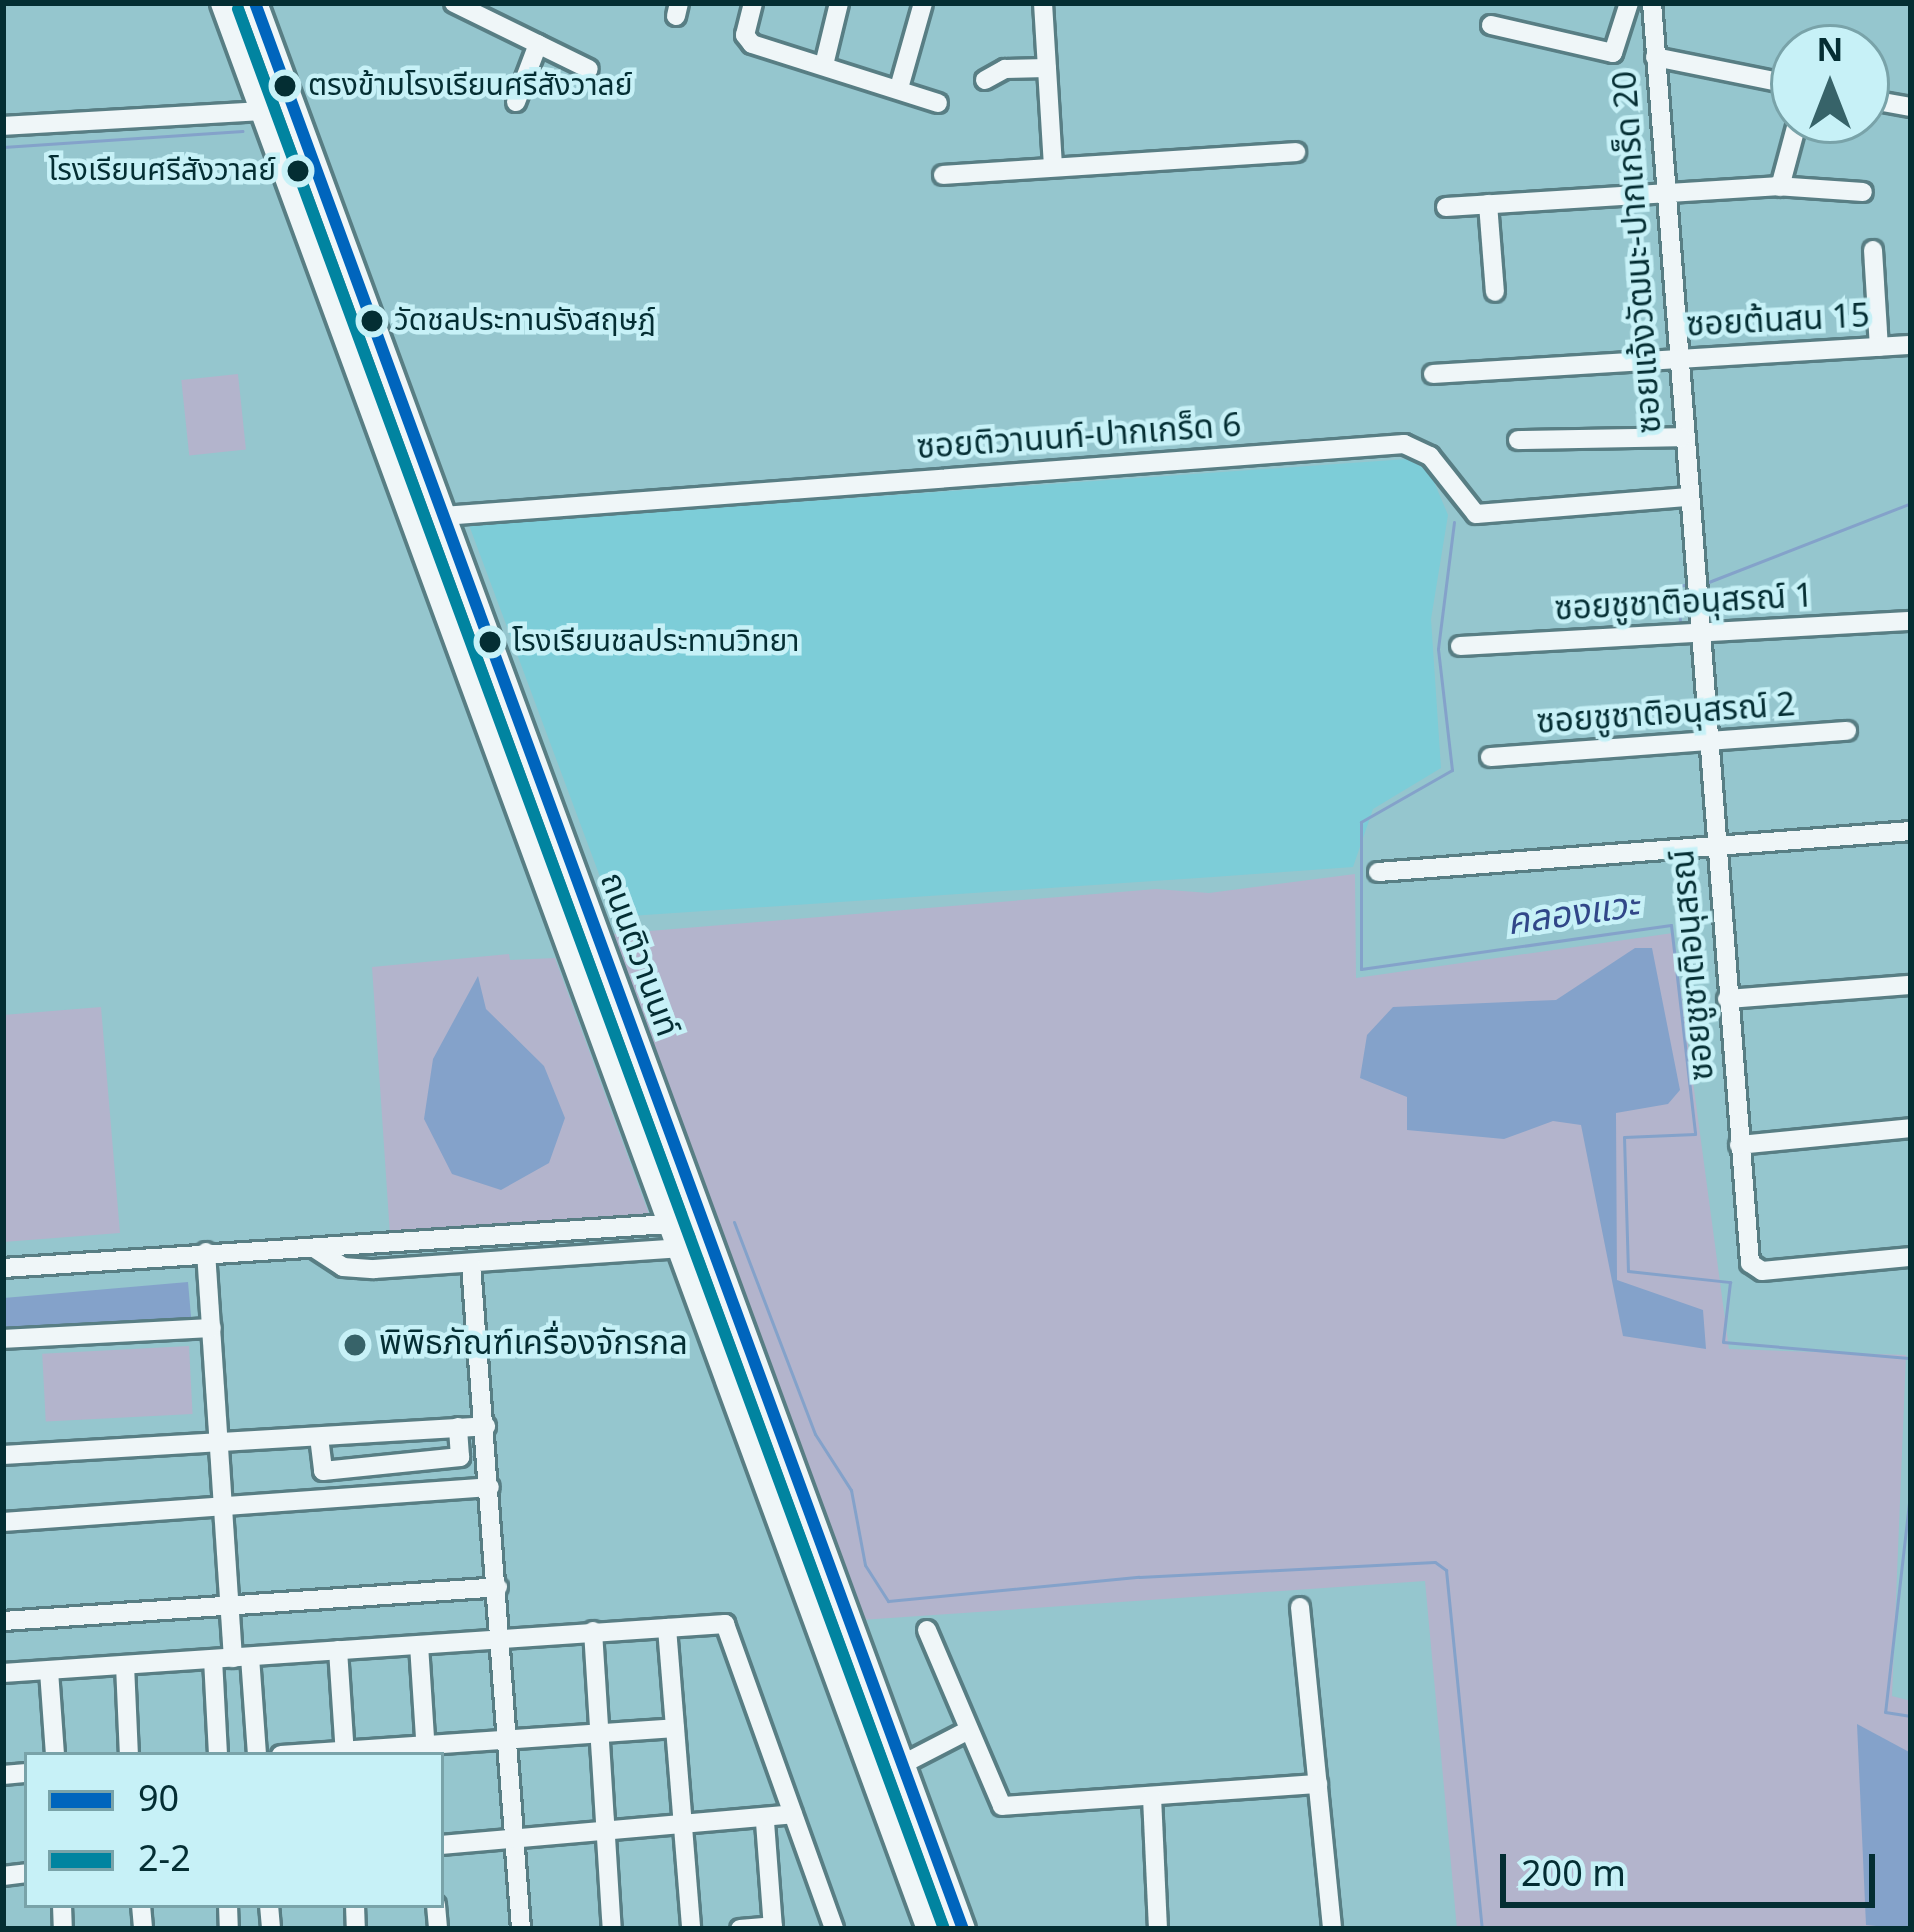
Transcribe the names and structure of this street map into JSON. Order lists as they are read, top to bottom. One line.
{"streets":{"main road":["ถนนติวานนท์"],"street":["ซอยแจ้งวัฒนะ-ปากเกร็ด 20","ซอยต้นสน 15","ซอยติวานนท์-ปากเกร็ด 6","ซอยชูชาติอนุสรณ์ 1","ซอยชูชาติอนุสรณ์ 2","ซอยชูชาติอนุสรณ์"]},"crossings":[["ซอยแจ้งวัฒนะ-ปากเกร็ด 20","ซอยต้นสน 15"],["ซอยแจ้งวัฒนะ-ปากเกร็ด 20","ซอยติวานนท์-ปากเกร็ด 6"],["ซอยแจ้งวัฒนะ-ปากเกร็ด 20","ซอยชูชาติอนุสรณ์"],["ซอยติวานนท์-ปากเกร็ด 6","ถนนติวานนท์"],["ซอยติวานนท์-ปากเกร็ด 6","ซอยชูชาติอนุสรณ์"],["ซอยชูชาติอนุสรณ์ 1","ซอยชูชาติอนุสรณ์"],["ซอยชูชาติอนุสรณ์ 2","ซอยชูชาติอนุสรณ์"]],"water":["คลองแวะ"],"places":["ตรงข้ามโรงเรียนศรีสังวาลย์","โรงเรียนศรีสังวาลย์","วัดชลประทานรังสฤษฎ์","โรงเรียนชลประทานวิทยา","พิพิธภัณฑ์เครื่องจักรกล"],"lines":["transit line 90","transit line 2-2"],"legend":["90","2-2"],"scale_bar":"200 m","north":"top"}
